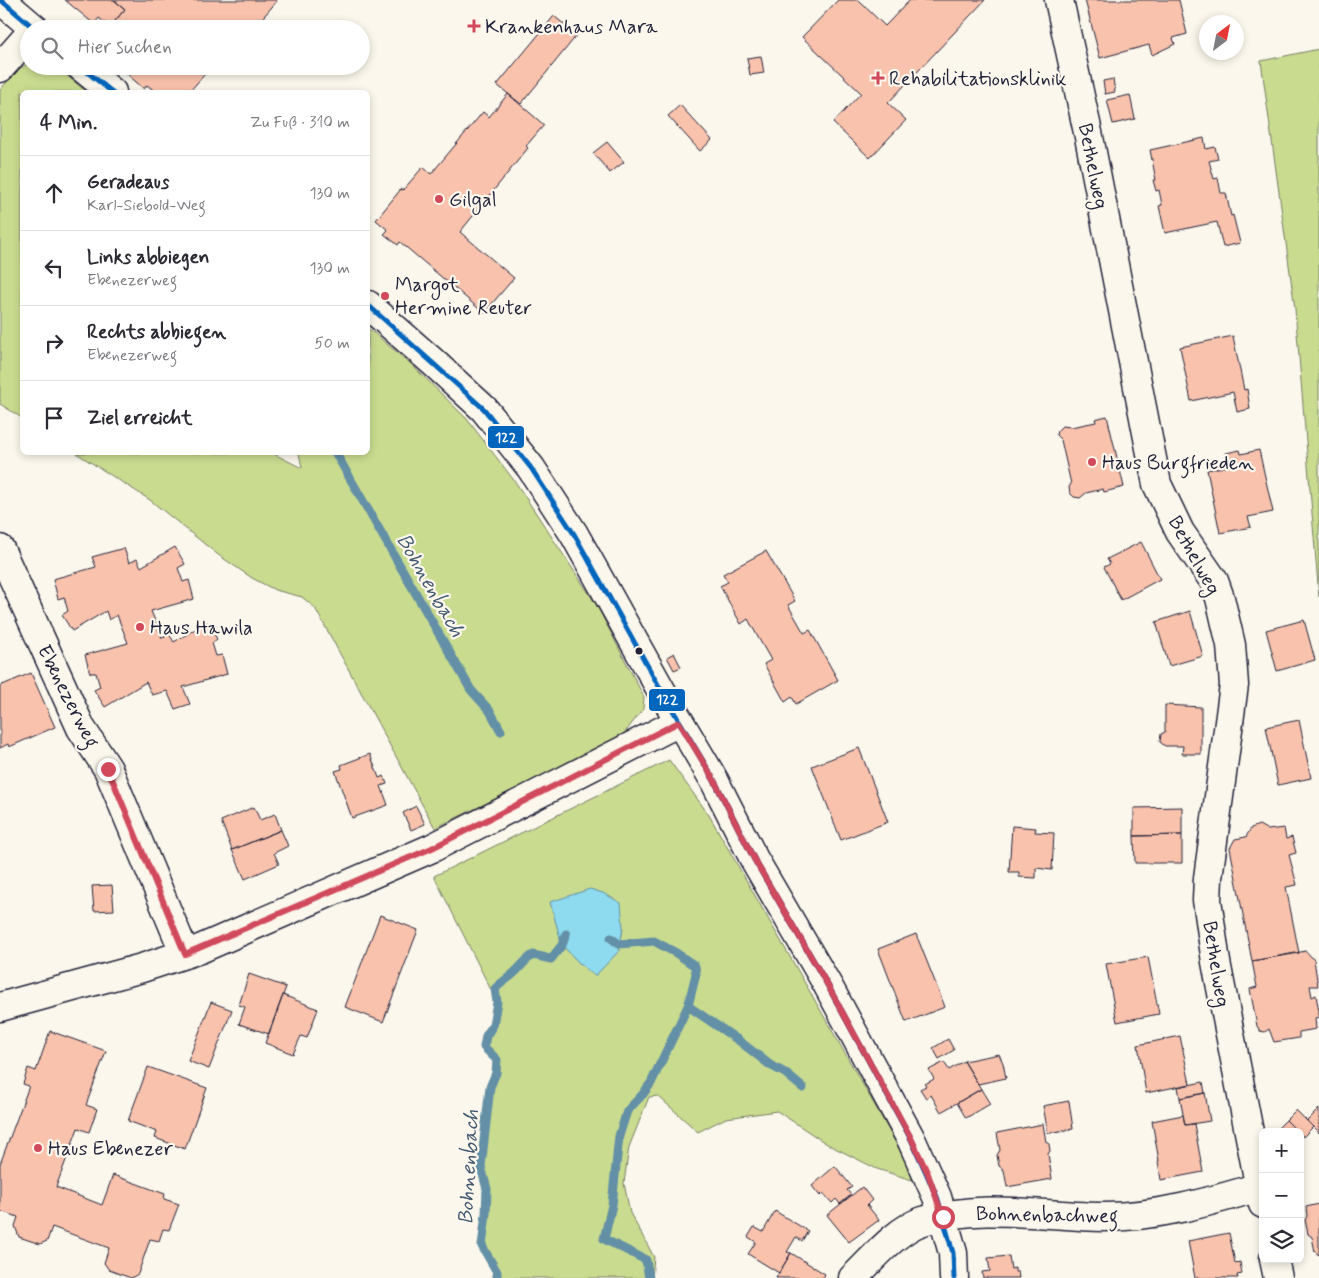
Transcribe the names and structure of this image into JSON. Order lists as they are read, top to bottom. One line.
{"streets":{"street":["Bethelweg","Ebenezerweg","Bohnenbachweg"]},"water":["Bohnenbach"],"places":{"health":["Krankenhaus Mara","Rehabilitationsklinik"],"other":["Gilgal","Margot Hermine Reuter","Haus Burgfrieden","Haus Hawila","Haus Ebenezer"]},"lines":["transit line 122"],"north":"top right","page":{"search":"Hier suchen","heading":["4 Min.","Zu Fuß · 310 m"],"list":[["Geradeaus","Karl-Siebold-Weg","130 m"],["Links abbiegen","Ebenezerweg","130 m"],["Rechts abbiegen","Ebenezerweg","50 m"],"Ziel erreicht"],"map_buttons":["+","−"]}}
